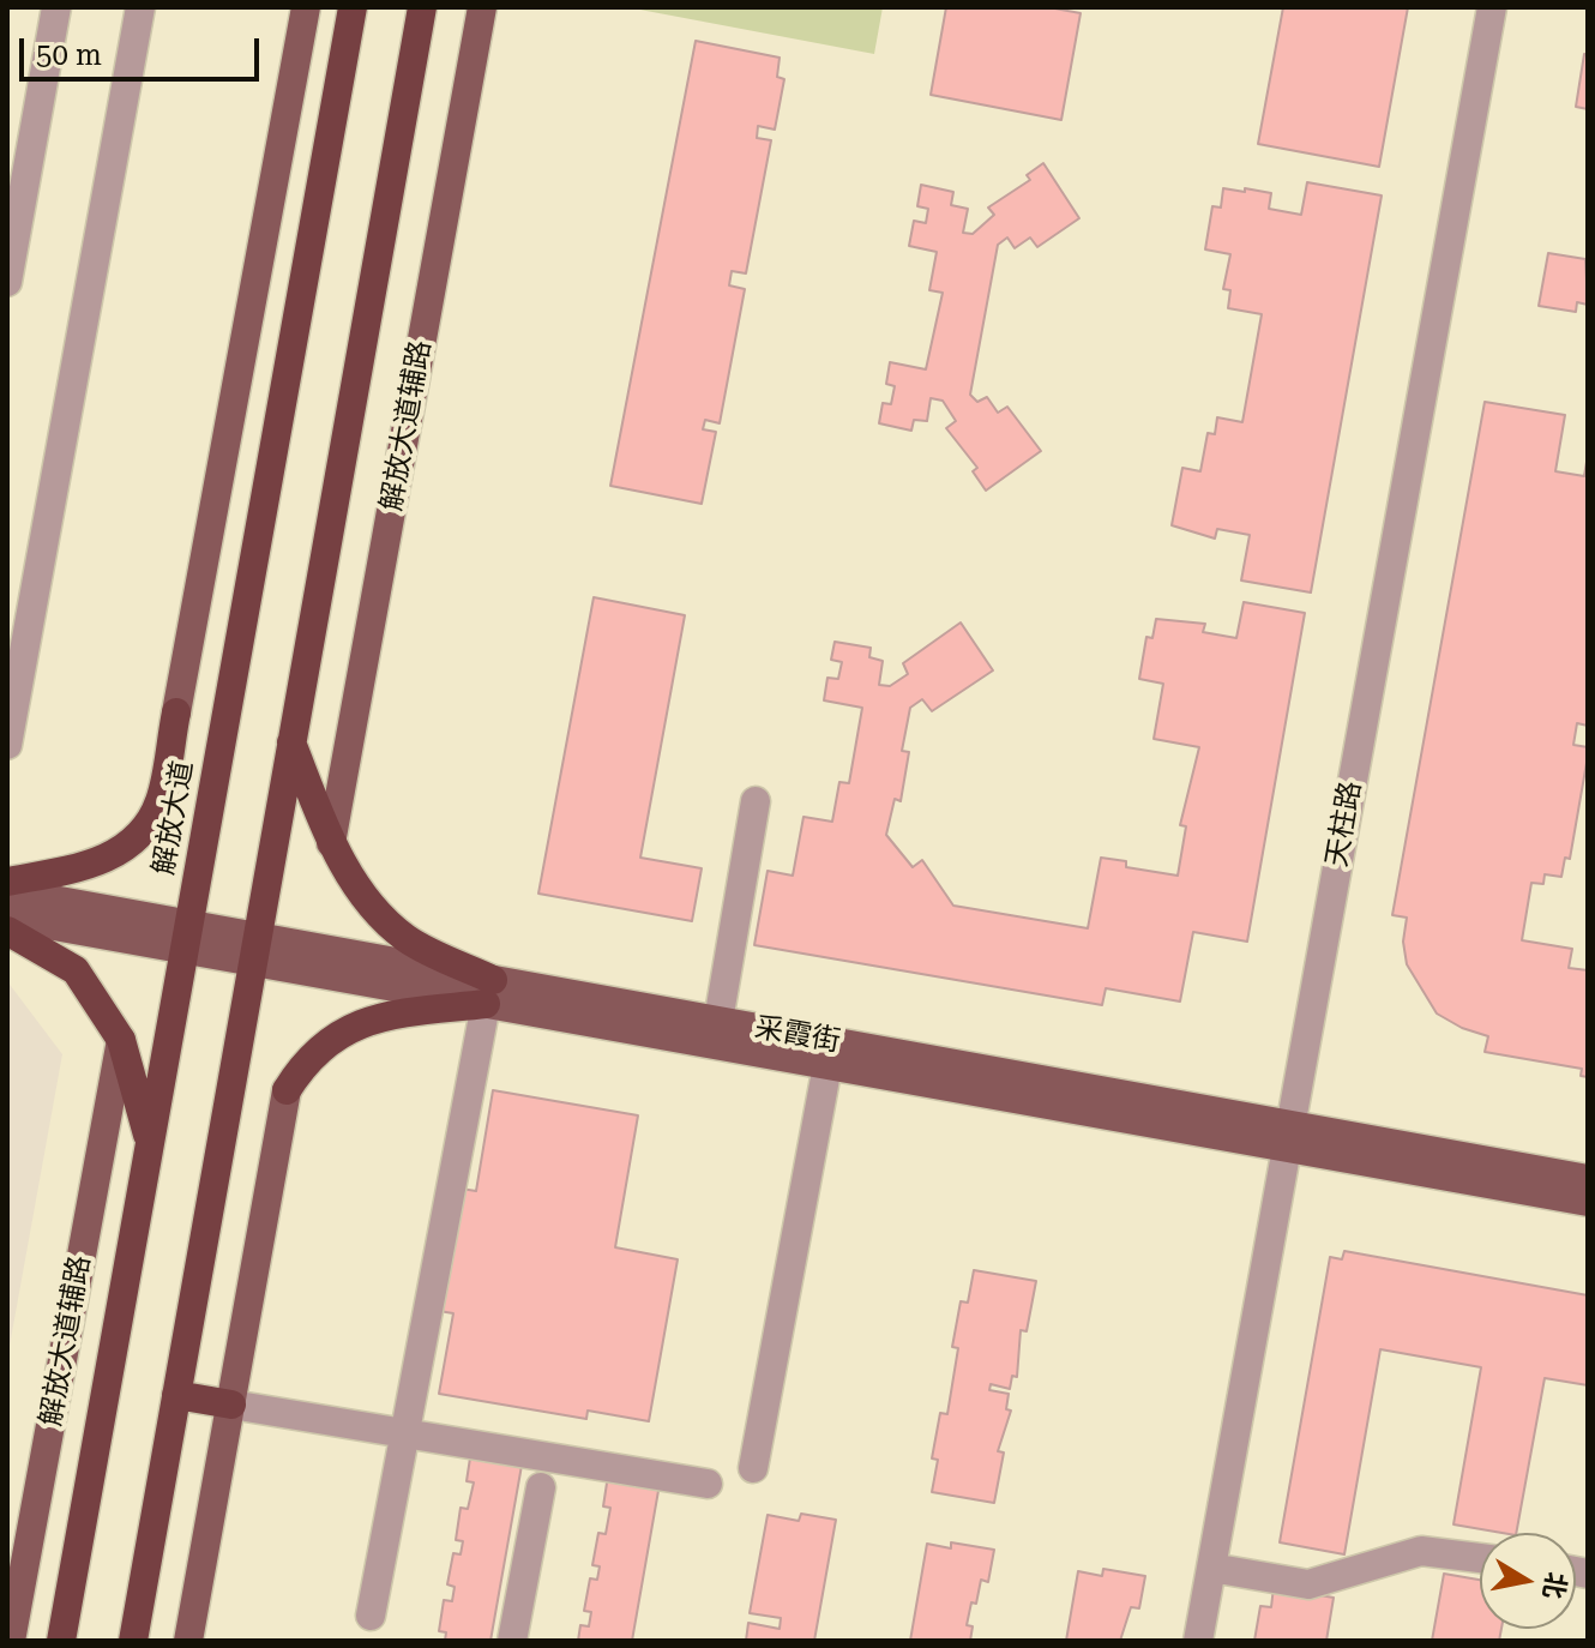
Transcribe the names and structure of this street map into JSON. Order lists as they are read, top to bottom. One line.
{"streets":{"highway":["解放大道"],"main road":["解放大道辅路","采霞街"],"street":["天柱路"]},"crossings":[["解放大道","采霞街"],["天柱路","采霞街"]],"scale_bar":"50 m","north":"right"}
